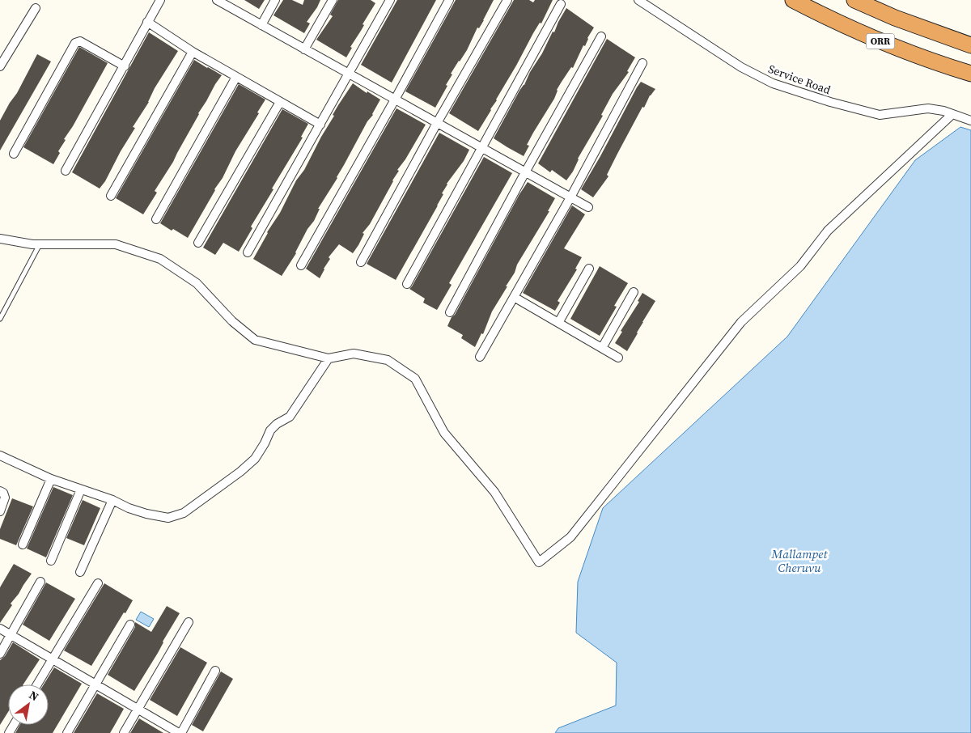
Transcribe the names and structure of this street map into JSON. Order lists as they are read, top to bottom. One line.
{"streets":{"highway":["ORR"],"street":["Service Road"]},"water":["Mallampet Cheruvu"],"north":"top right"}
